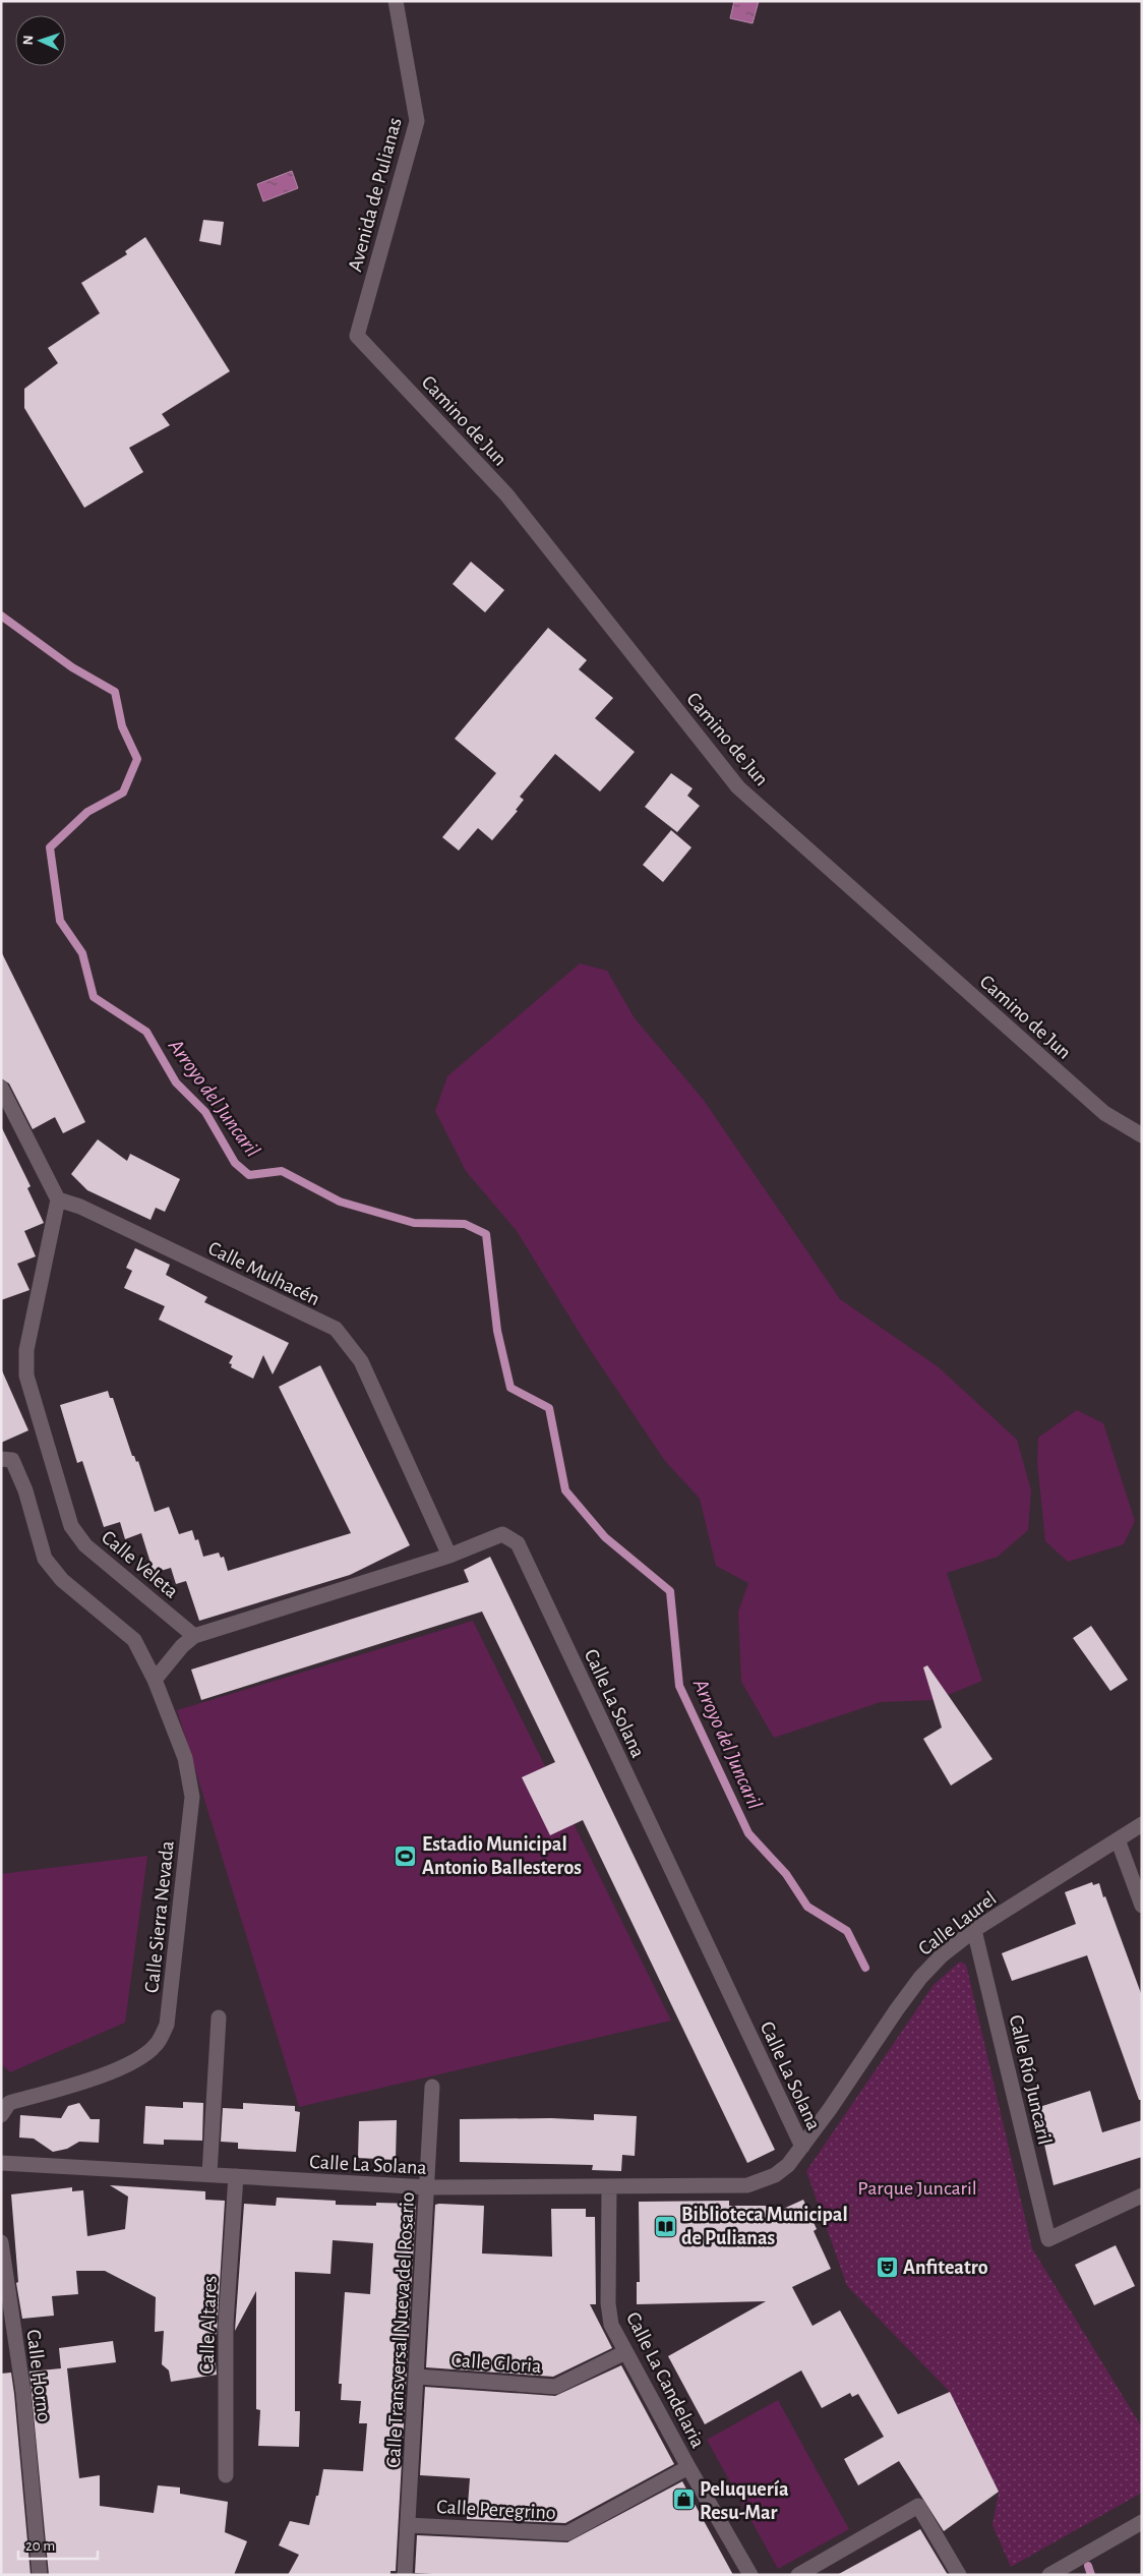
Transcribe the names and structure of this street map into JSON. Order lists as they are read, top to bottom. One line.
{"streets":{"street":["Avenida de Pulianas","Camino de Jun","Calle Mulhacén","Calle Veleta","Calle La Solana","Calle Sierra Nevada","Calle Laurel","Calle Río Juncaril","Calle Altares","Calle Transversal Nueva del Rosario","Calle Gloria","Calle Horno","Calle La Candelaria","Calle Peregrino"]},"crossings":[["Avenida de Pulianas","Camino de Jun"],["Calle Mulhacén","Calle Veleta"],["Calle Mulhacén","Calle La Solana"],["Calle La Solana","Calle Laurel"],["Calle La Solana","Calle Altares"],["Calle La Solana","Calle Transversal Nueva del Rosario"],["Calle La Solana","Calle La Candelaria"],["Calle Laurel","Calle Río Juncaril"],["Calle Transversal Nueva del Rosario","Calle Gloria"],["Calle Transversal Nueva del Rosario","Calle Peregrino"],["Calle Gloria","Calle La Candelaria"],["Calle La Candelaria","Calle Peregrino"]],"water":["Arroyo del Juncaril"],"parks":["Parque Juncaril"],"places":{"sports":["Estadio Municipal Antonio Ballesteros"],"library":["Biblioteca Municipal de Pulianas"],"theatre":["Anfiteatro"],"shop":["Peluquería Resu-Mar"]},"scale_bar":"20 m","north":"left"}
